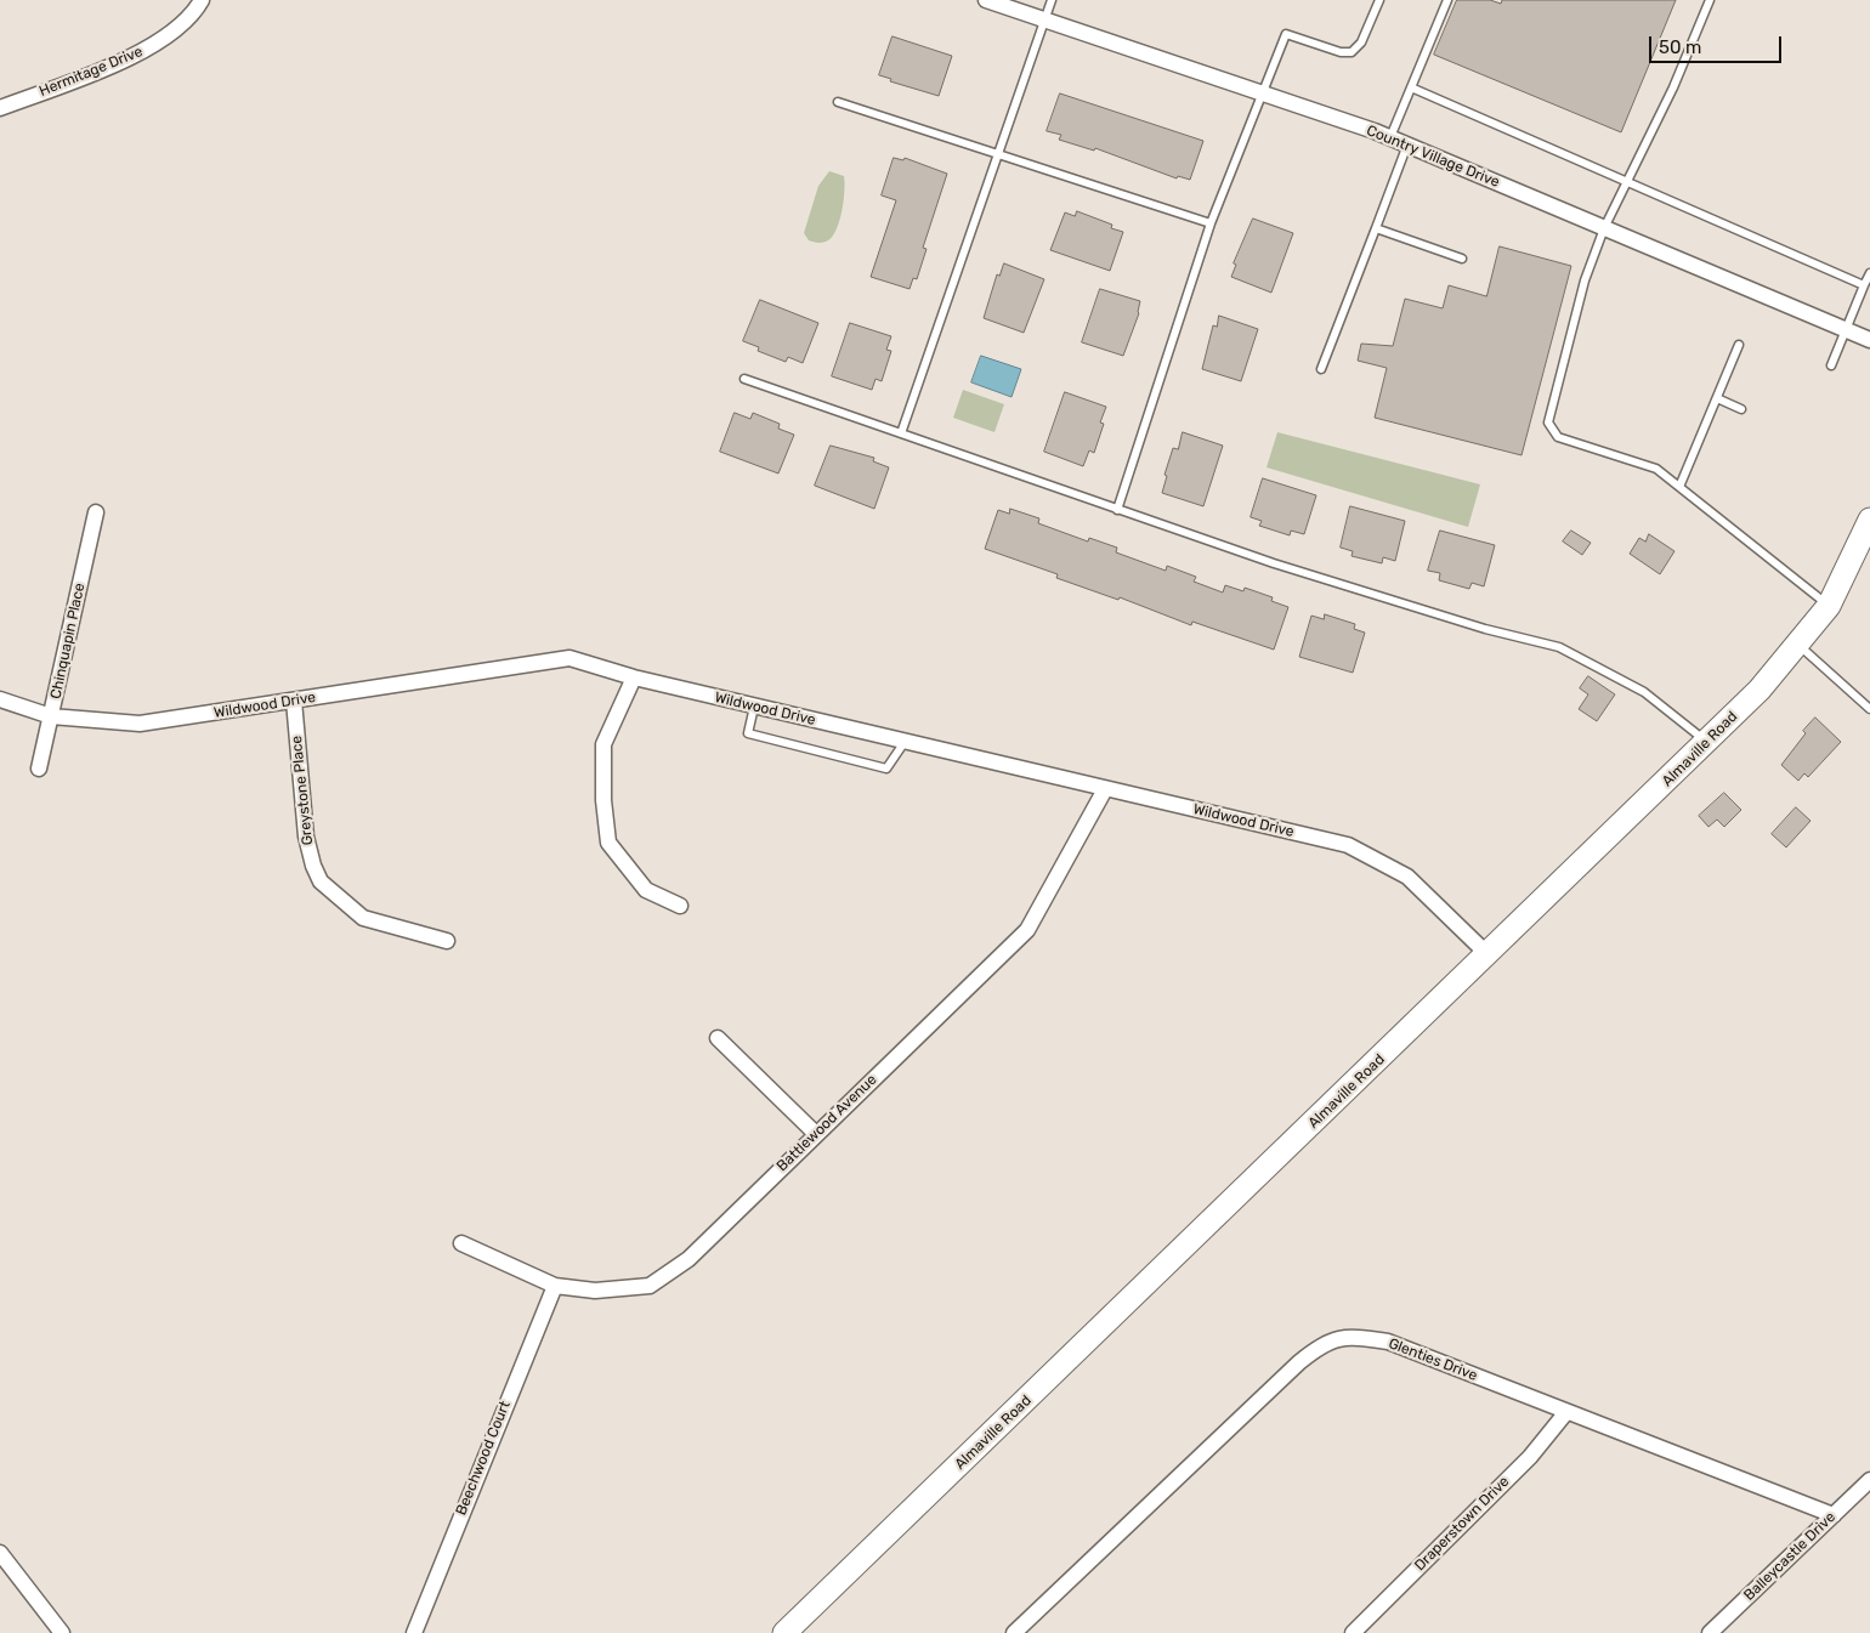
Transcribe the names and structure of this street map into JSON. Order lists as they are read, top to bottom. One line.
{"streets":{"street":["Hermitage Drive","Country Village Drive","Chinquapin Place","Wildwood Drive","Almaville Road","Greystone Place","Battlewood Avenue","Glenties Drive","Beechwood Court","Draperstown Drive","Balleycastle Drive"]},"crossings":[["Chinquapin Place","Wildwood Drive"],["Wildwood Drive","Almaville Road"],["Wildwood Drive","Greystone Place"],["Wildwood Drive","Battlewood Avenue"],["Battlewood Avenue","Beechwood Court"],["Glenties Drive","Draperstown Drive"],["Glenties Drive","Balleycastle Drive"]],"scale_bar":"50 m"}
